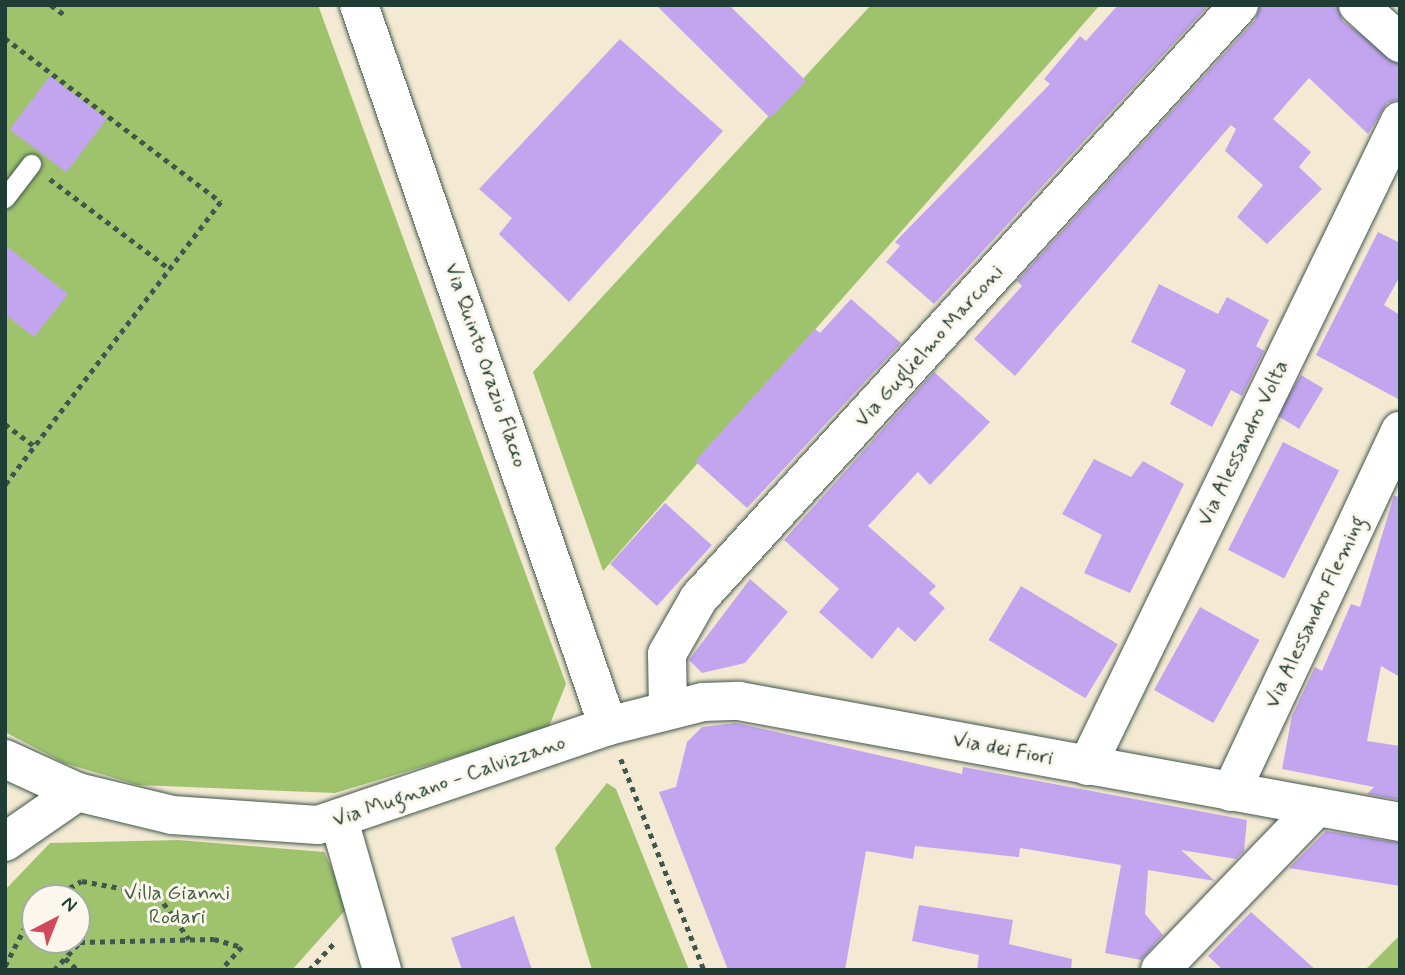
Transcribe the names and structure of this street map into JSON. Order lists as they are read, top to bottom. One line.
{"streets":{"street":["Via Guglielmo Marconi","Via Quinto Orazio Flacco","Via Alessandro Volta","Via Alessandro Fleming","Via dei Fiori","Via Mugnano - Calvizzano"]},"crossings":[["Via Guglielmo Marconi","Via dei Fiori"],["Via Quinto Orazio Flacco","Via dei Fiori"],["Via Quinto Orazio Flacco","Via Mugnano - Calvizzano"],["Via Alessandro Volta","Via dei Fiori"],["Via Alessandro Fleming","Via dei Fiori"],["Via dei Fiori","Via Mugnano - Calvizzano"]],"parks":["Villa Gianni Rodari"],"north":"top right"}
